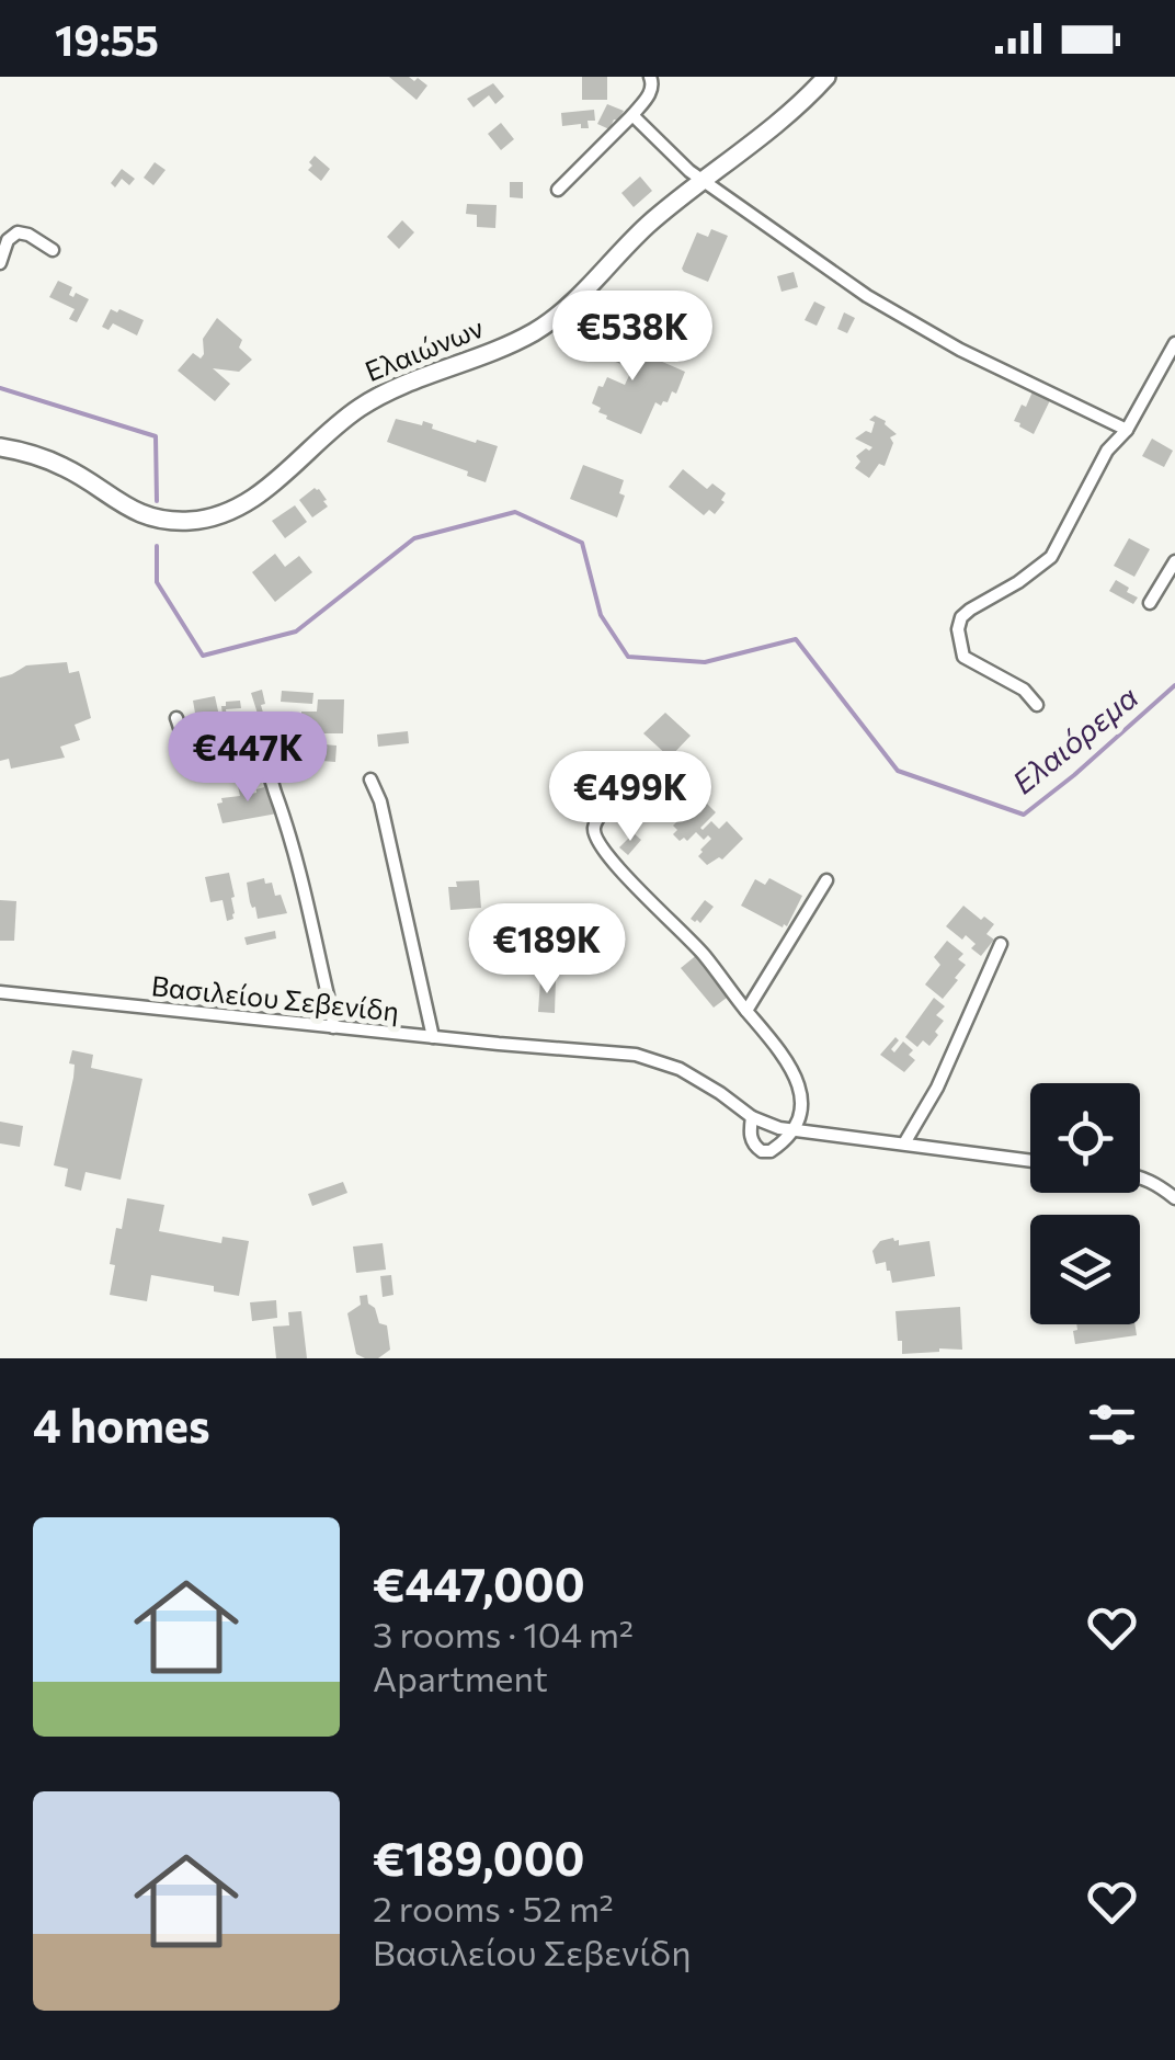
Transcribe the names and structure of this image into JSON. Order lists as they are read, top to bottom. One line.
{"streets":{"street":["Ελαιώνων","Βασιλείου Σεβενίδη"]},"water":["Ελαιόρεμα"],"page":{"status":"19:55","price":["€538K","€447K","€499K","€189K"],"heading":"4 homes","list":[{"name":"€447,000","note":"3 rooms · 104 m² · Apartment"},{"name":"€189,000","note":"2 rooms · 52 m² · Βασιλείου Σεβενίδη"}]}}
